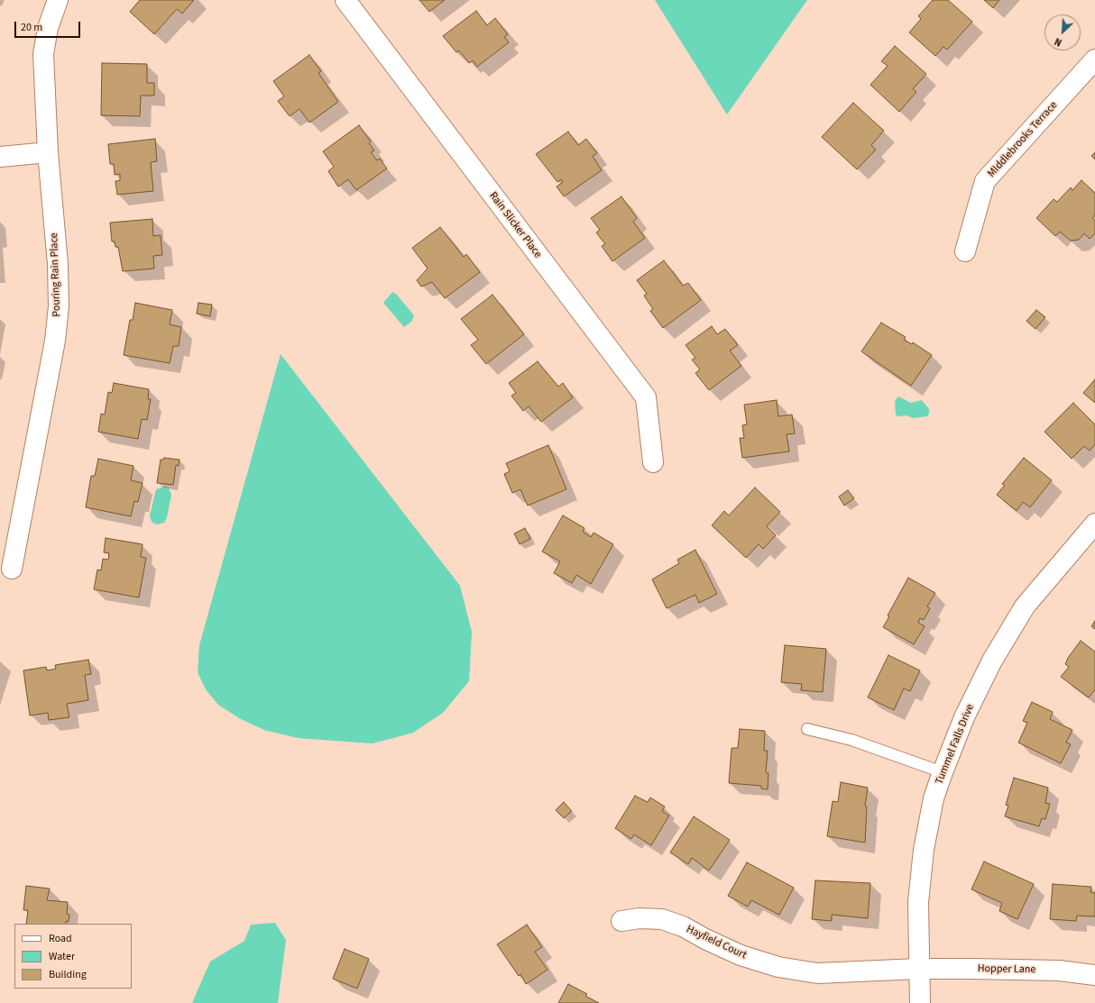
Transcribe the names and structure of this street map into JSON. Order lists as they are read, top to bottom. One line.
{"streets":{"street":["MIddlebrooks Terrace","Rain Slicker Place","Pouring Rain Place","Tummel Falls Drive","Hayfield Court","Hopper Lane"]},"crossings":[["Tummel Falls Drive","Hayfield Court"],["Tummel Falls Drive","Hopper Lane"],["Hayfield Court","Hopper Lane"]],"legend":["Road","Water","Building"],"scale_bar":"20 m","north":"bottom left"}
